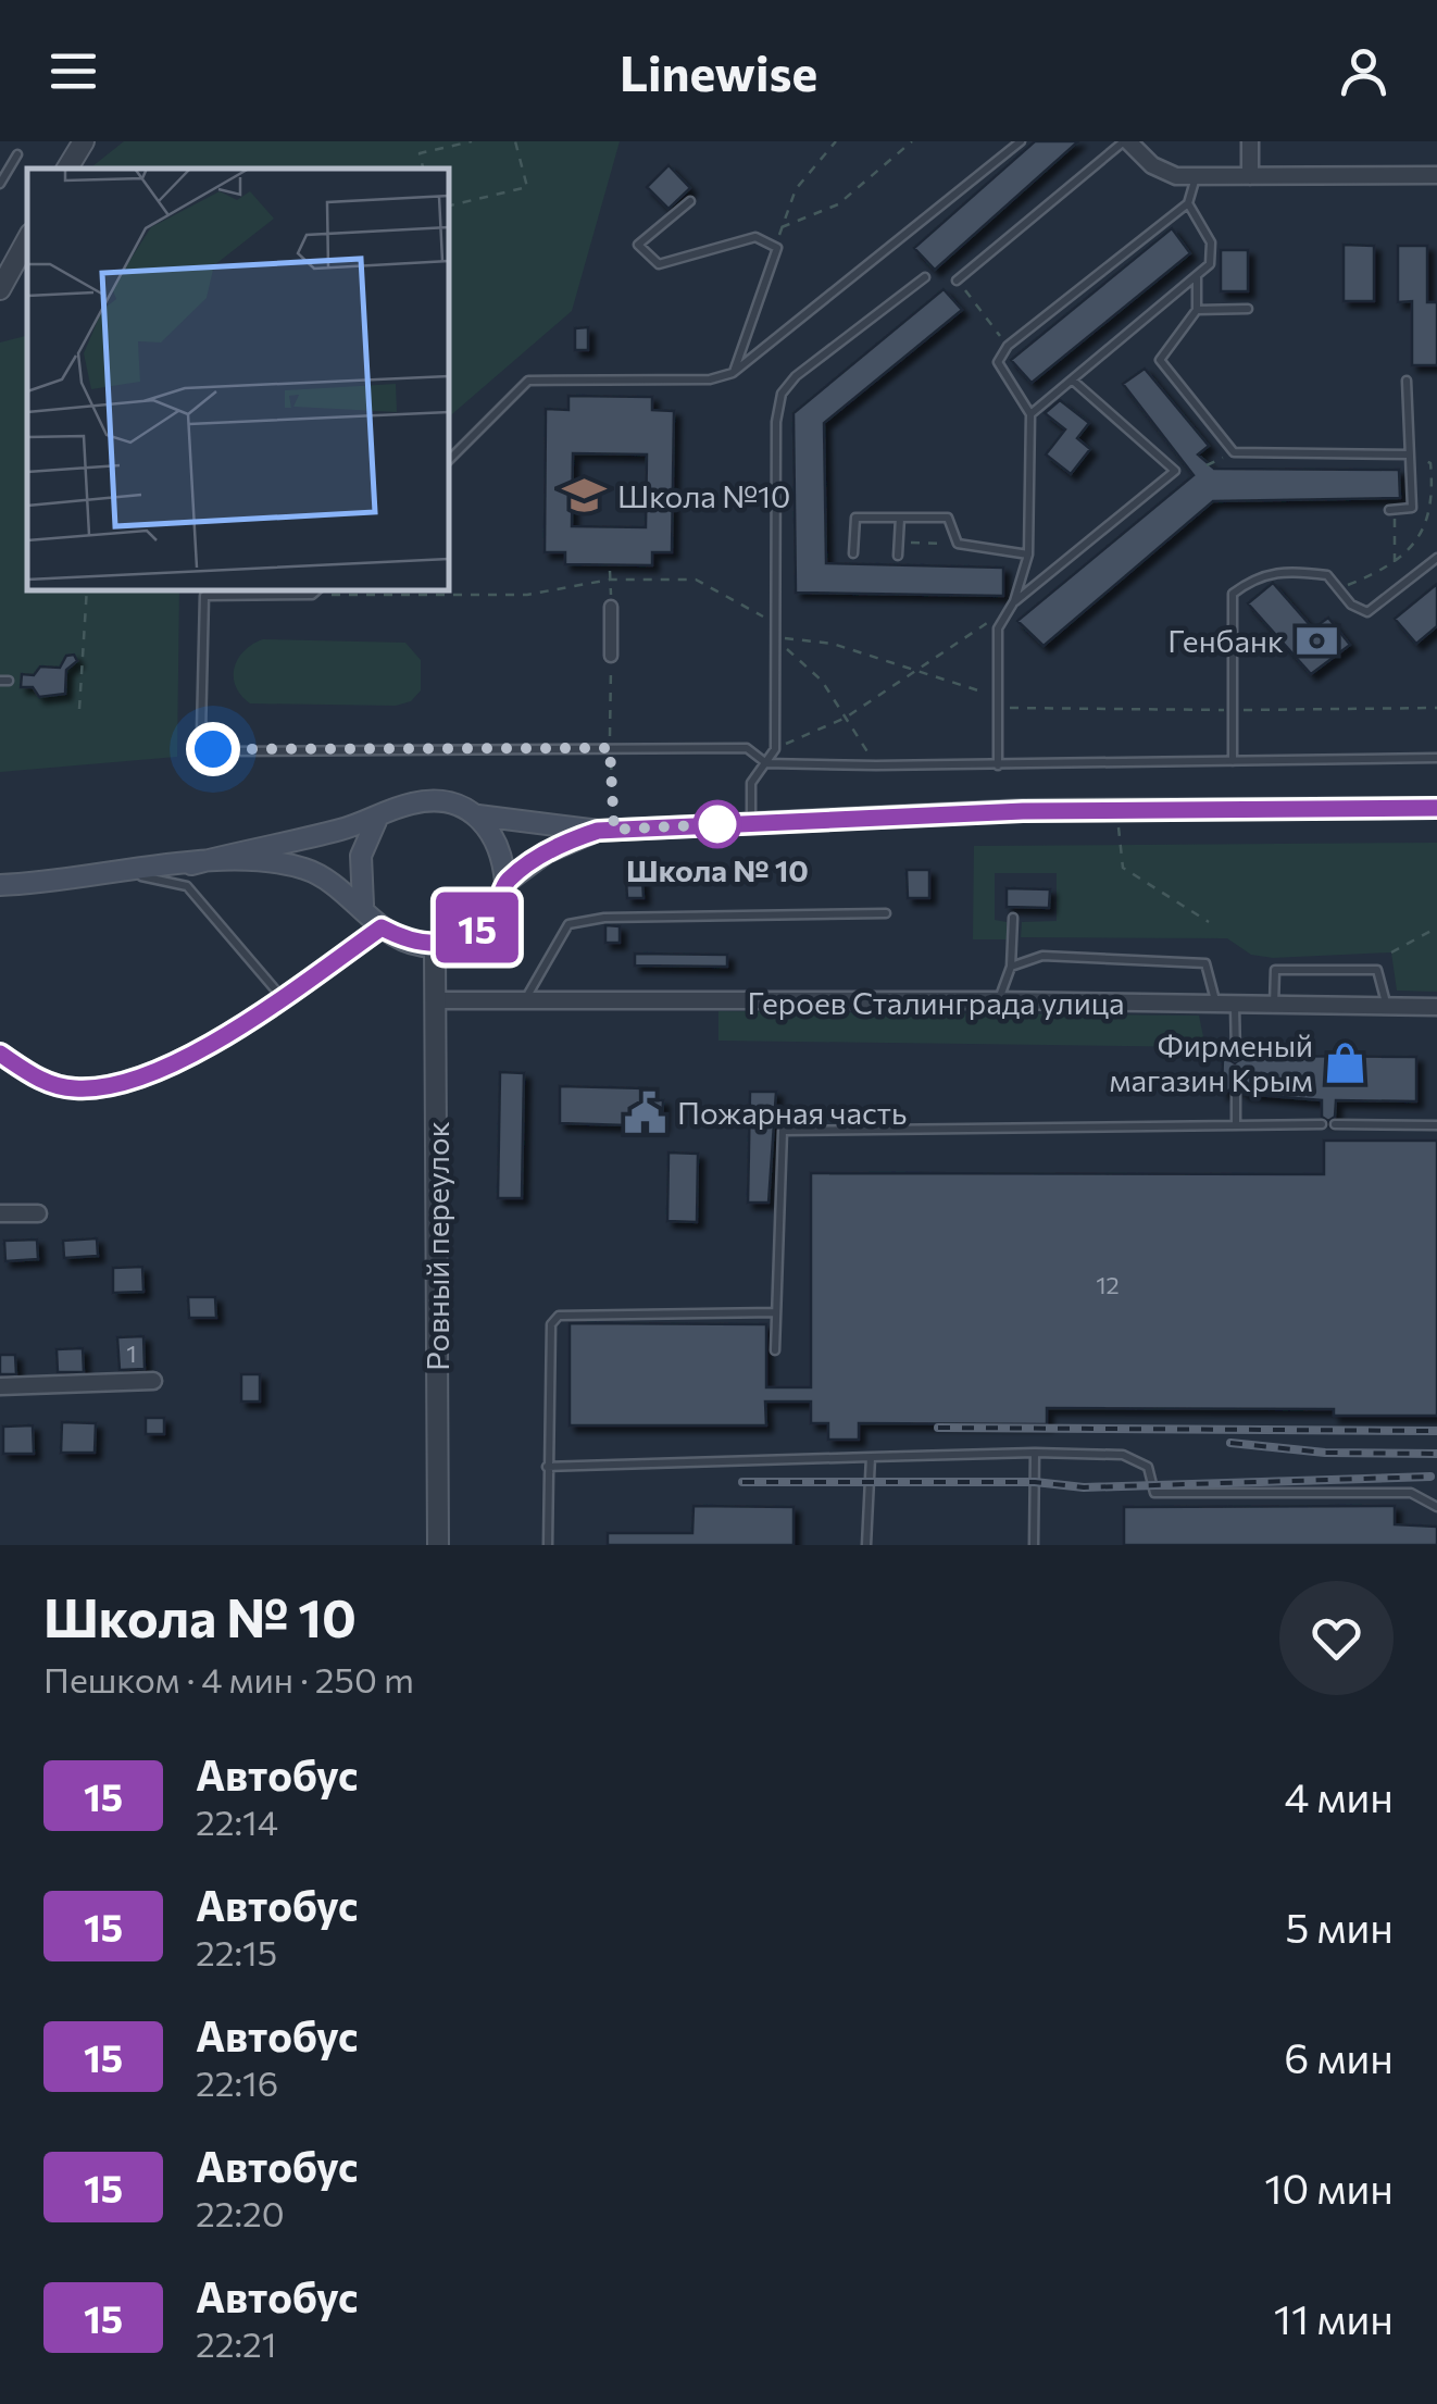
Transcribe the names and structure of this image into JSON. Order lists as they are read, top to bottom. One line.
{"streets":{"street":["Героев Сталинграда улица","Ровный переулок"]},"crossings":[["Героев Сталинграда улица","Ровный переулок"]],"places":{"school or university":["Школа №10"],"bank":["Генбанк"],"other":["Школа № 10"],"shop":["Фирменый магазин Крым"],"public building":["Пожарная часть"]},"lines":["bus line 15"],"house_numbers":["12","1"],"page":{"header":"Linewise","on_map":"15","heading":["Школа № 10","Пешком · 4 мин · 250 m"],"list":[{"mark":"15","name":"Автобус","note":"22:14","value":"4 мин"},{"mark":"15","name":"Автобус","note":"22:15","value":"5 мин"},{"mark":"15","name":"Автобус","note":"22:16","value":"6 мин"},{"mark":"15","name":"Автобус","note":"22:20","value":"10 мин"},{"mark":"15","name":"Автобус","note":"22:21","value":"11 мин"}]}}
